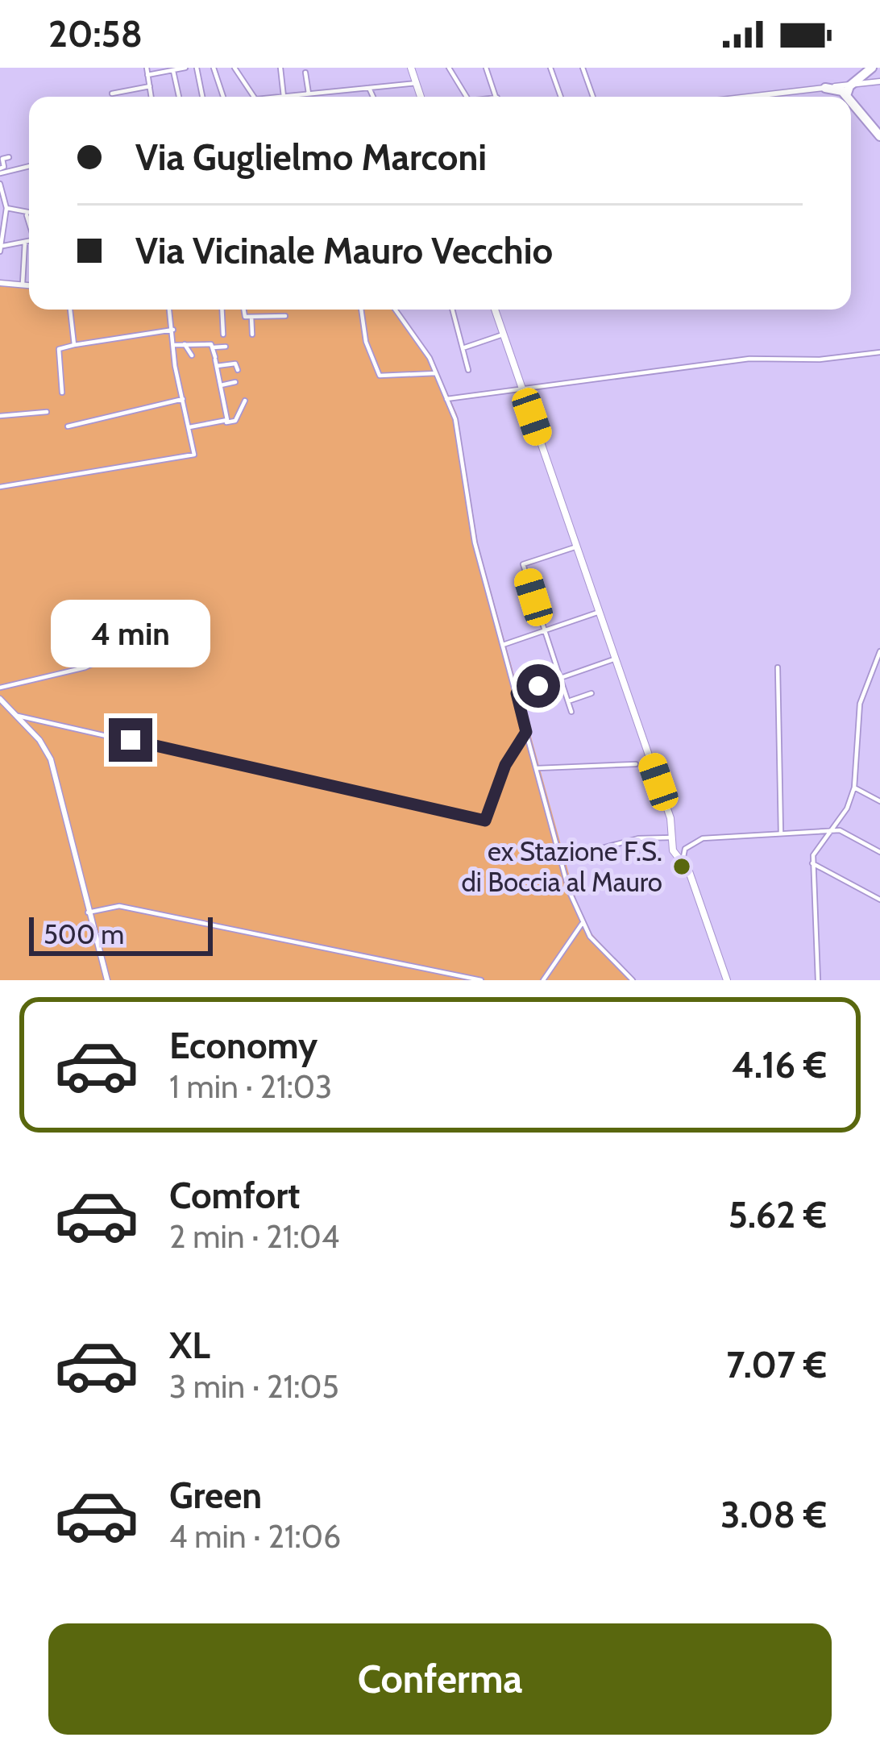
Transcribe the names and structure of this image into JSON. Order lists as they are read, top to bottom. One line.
{"places":["ex Stazione F.S. di Boccia al Mauro"],"scale_bar":"500 m","page":{"status":"20:58","banner":["Via Guglielmo Marconi","Via Vicinale Mauro Vecchio"],"bubble":"4 min","scale":"500 m","list":[{"name":"Economy","note":"1 min · 21:03","value":"4.16 €"},{"name":"Comfort","note":"2 min · 21:04","value":"5.62 €"},{"name":"XL","note":"3 min · 21:05","value":"7.07 €"},{"name":"Green","note":"4 min · 21:06","value":"3.08 €"}],"buttons":"Conferma"}}
